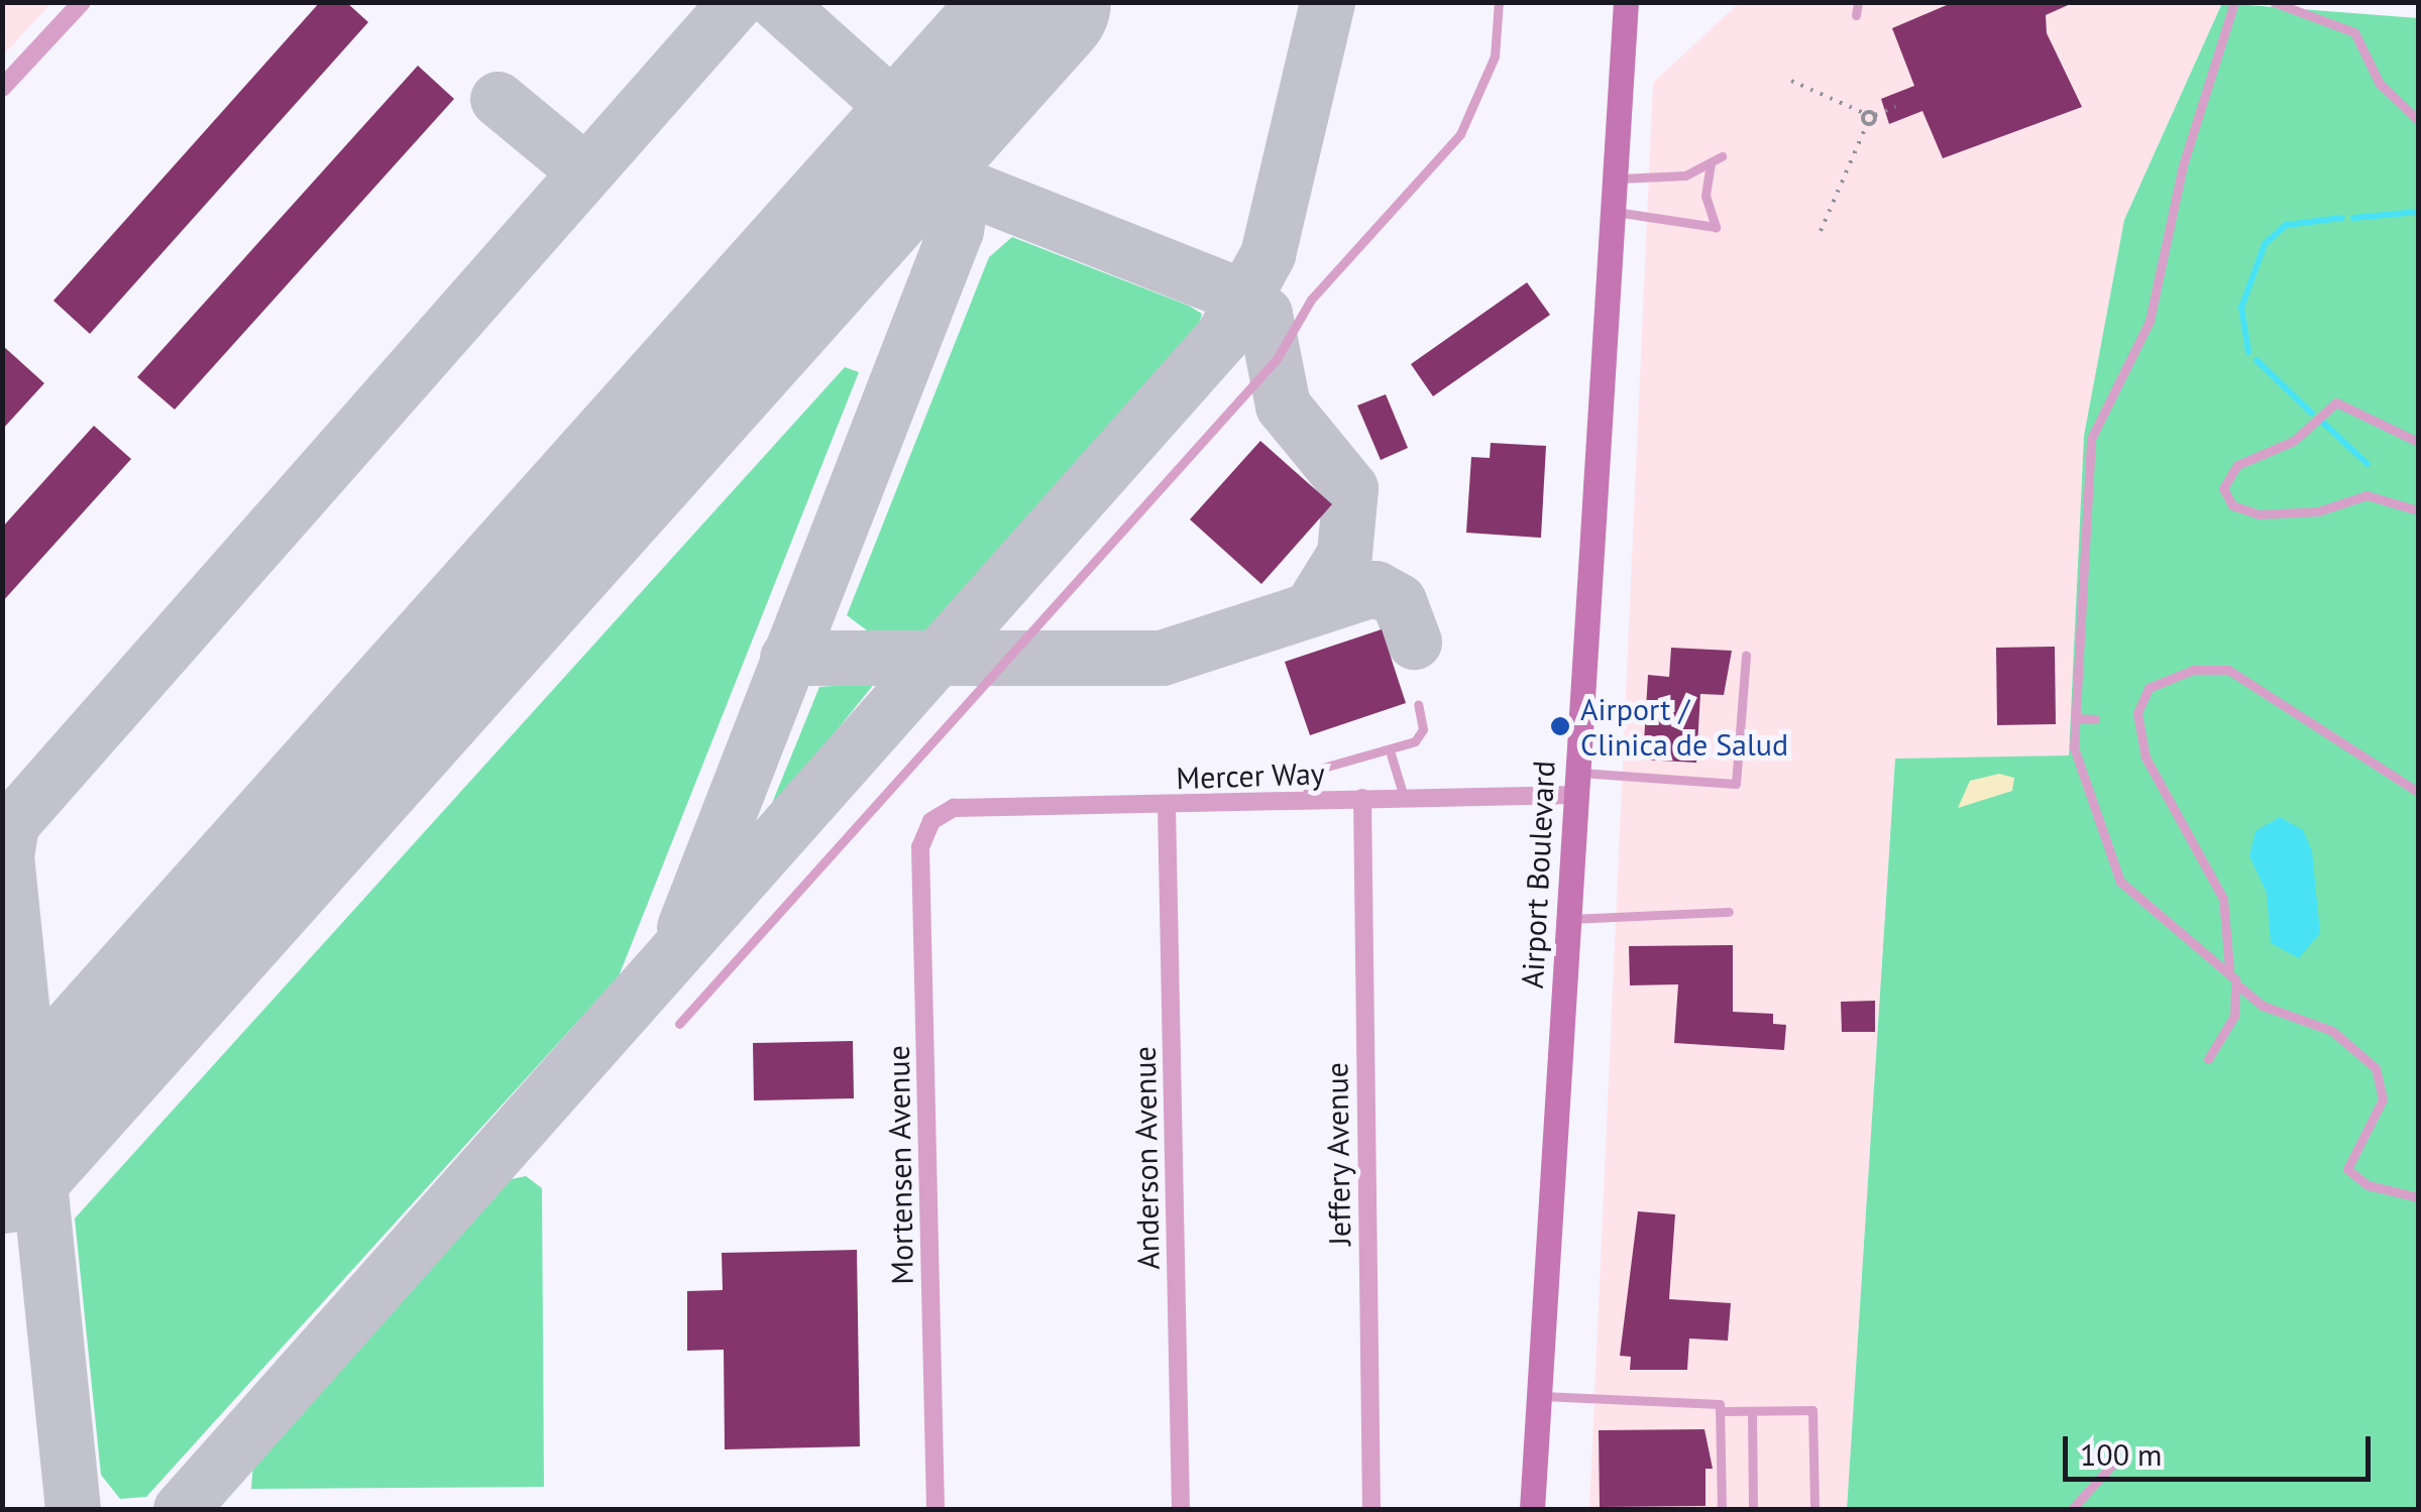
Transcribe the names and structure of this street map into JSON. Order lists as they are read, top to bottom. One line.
{"streets":{"main road":["Airport Boulevard"],"street":["Mercer Way","Jeffery Avenue","Anderson Avenue","Mortensen Avenue"]},"crossings":[["Mercer Way","Airport Boulevard"],["Mercer Way","Jeffery Avenue"],["Mercer Way","Anderson Avenue"],["Mercer Way","Mortensen Avenue"]],"places":["Airport / Clinica de Salud"],"scale_bar":"100 m"}
